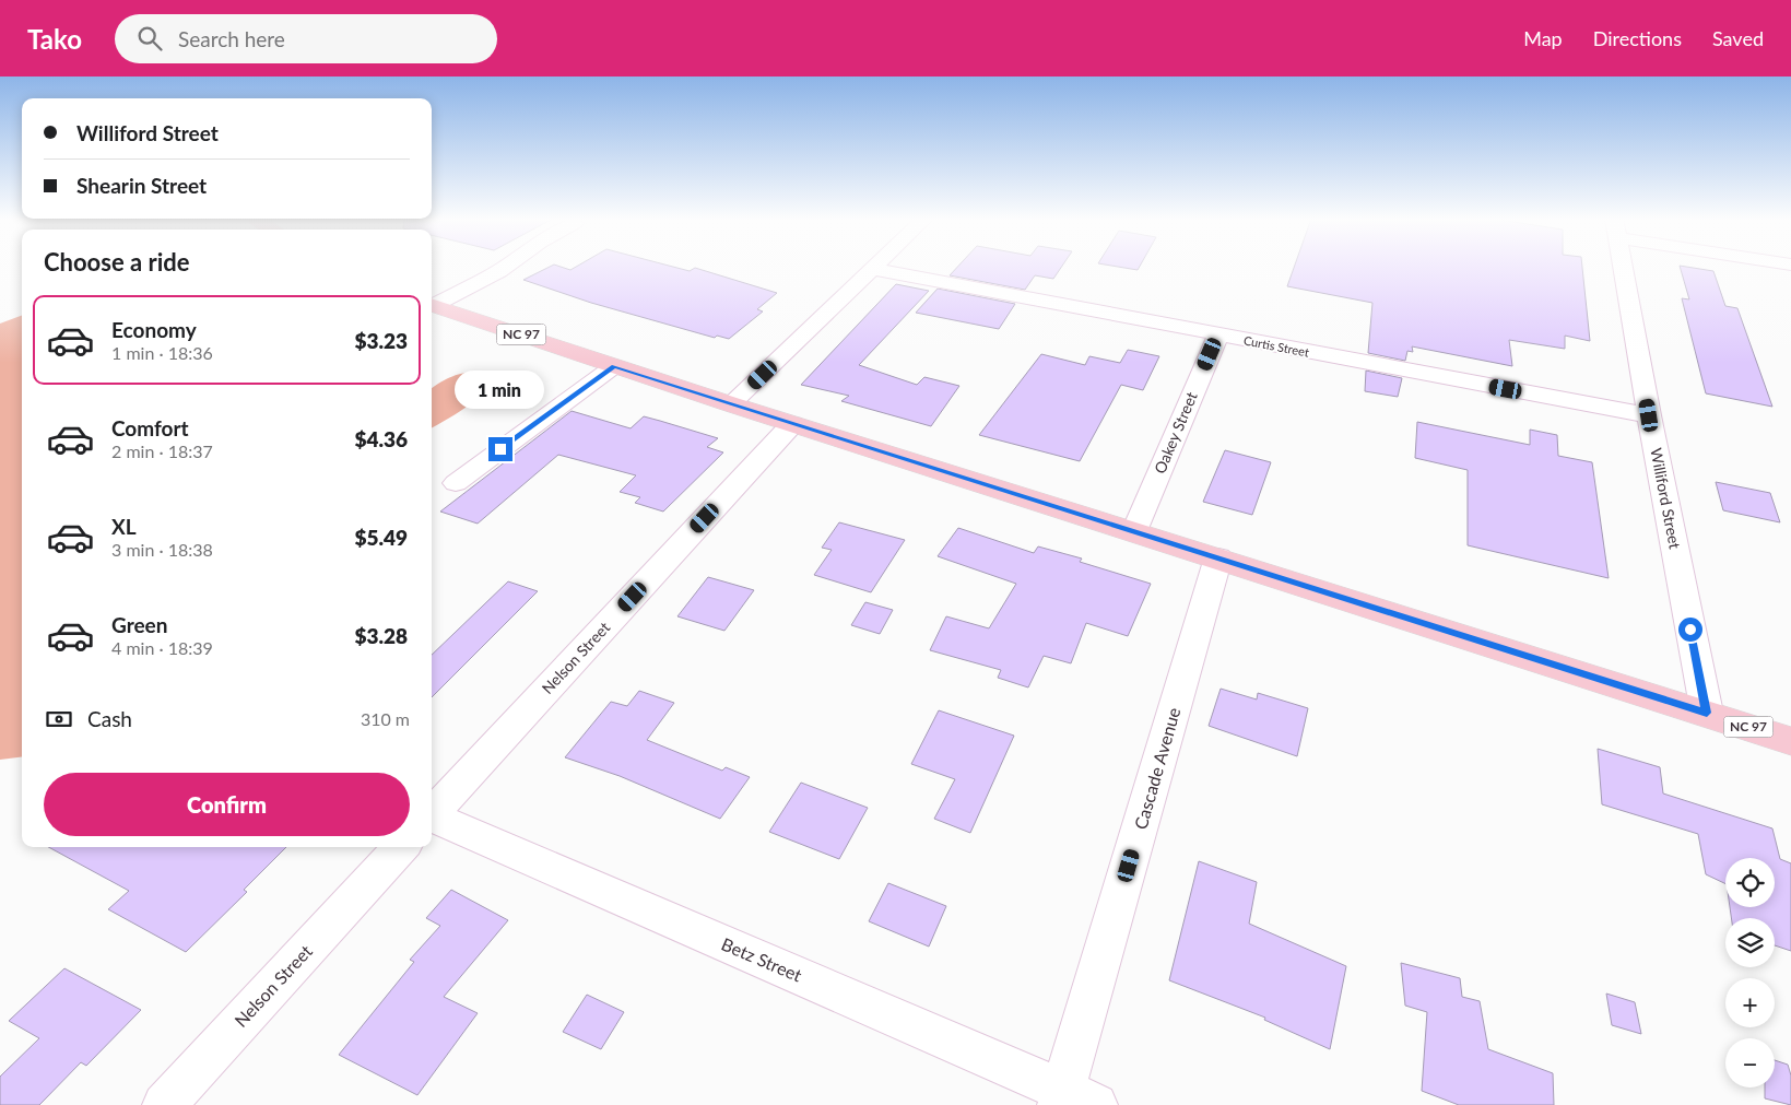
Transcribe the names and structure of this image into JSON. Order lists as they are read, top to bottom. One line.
{"streets":{"main road":["NC 97"],"street":["Curtis Street","Oakey Street","Williford Street","Nelson Street","Cascade Avenue","Betz Street"]},"crossings":[["NC 97","Oakey Street"],["NC 97","Williford Street"],["NC 97","Nelson Street"],["NC 97","Cascade Avenue"],["Curtis Street","Oakey Street"],["Curtis Street","Williford Street"],["Cascade Avenue","Betz Street"]],"page":{"header":"Tako","search":"Search here","nav":["Map","Directions","Saved"],"banner":["Williford Street","Shearin Street"],"heading":"Choose a ride","list":[{"name":"Economy","note":"1 min · 18:36","value":"$3.23"},{"name":"Comfort","note":"2 min · 18:37","value":"$4.36"},{"name":"XL","note":"3 min · 18:38","value":"$5.49"},{"name":"Green","note":"4 min · 18:39","value":"$3.28"}],"bubble":"1 min","pay":["Cash","310 m"],"buttons":"Confirm","map_buttons":["+","−"]}}
